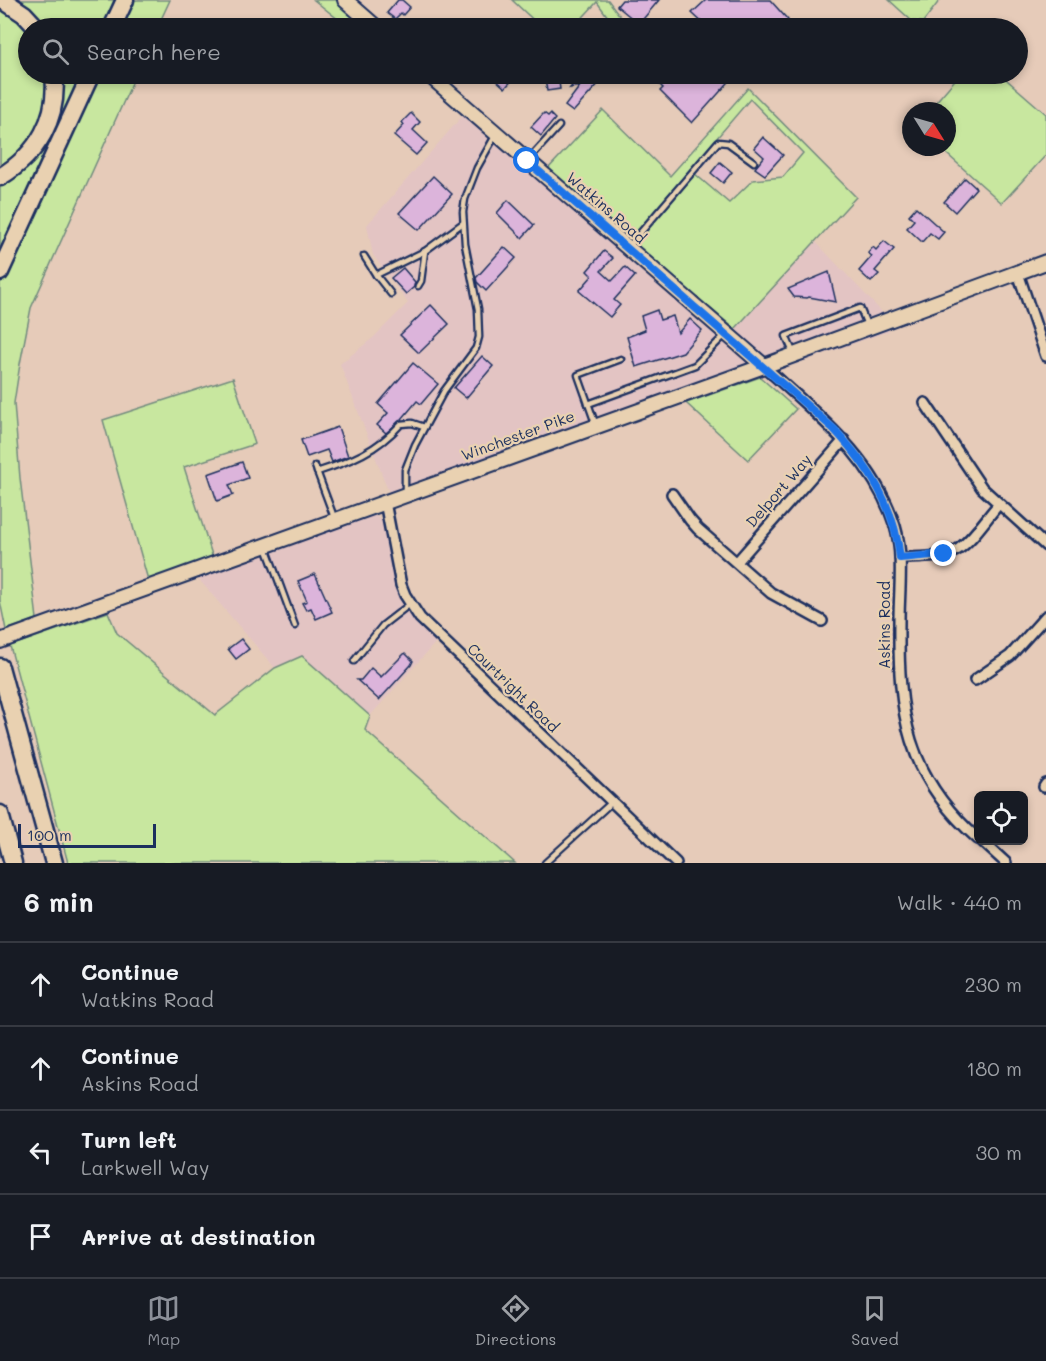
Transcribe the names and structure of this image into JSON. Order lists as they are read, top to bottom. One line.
{"streets":{"main road":["Watkins Road","Winchester Pike"],"street":["Delport Way","Askins Road","Courtright Road"]},"crossings":[["Watkins Road","Winchester Pike"],["Watkins Road","Askins Road"],["Winchester Pike","Askins Road"],["Winchester Pike","Courtright Road"],["Delport Way","Askins Road"]],"scale_bar":"100 m","north":"bottom right","page":{"search":"Search here","scale":"100 m","heading":["6 min","Walk · 440 m"],"list":[["Continue","Watkins Road","230 m"],["Continue","Askins Road","180 m"],["Turn left","Larkwell Way","30 m"],"Arrive at destination"],"nav":["Map","Directions","Saved"]}}
